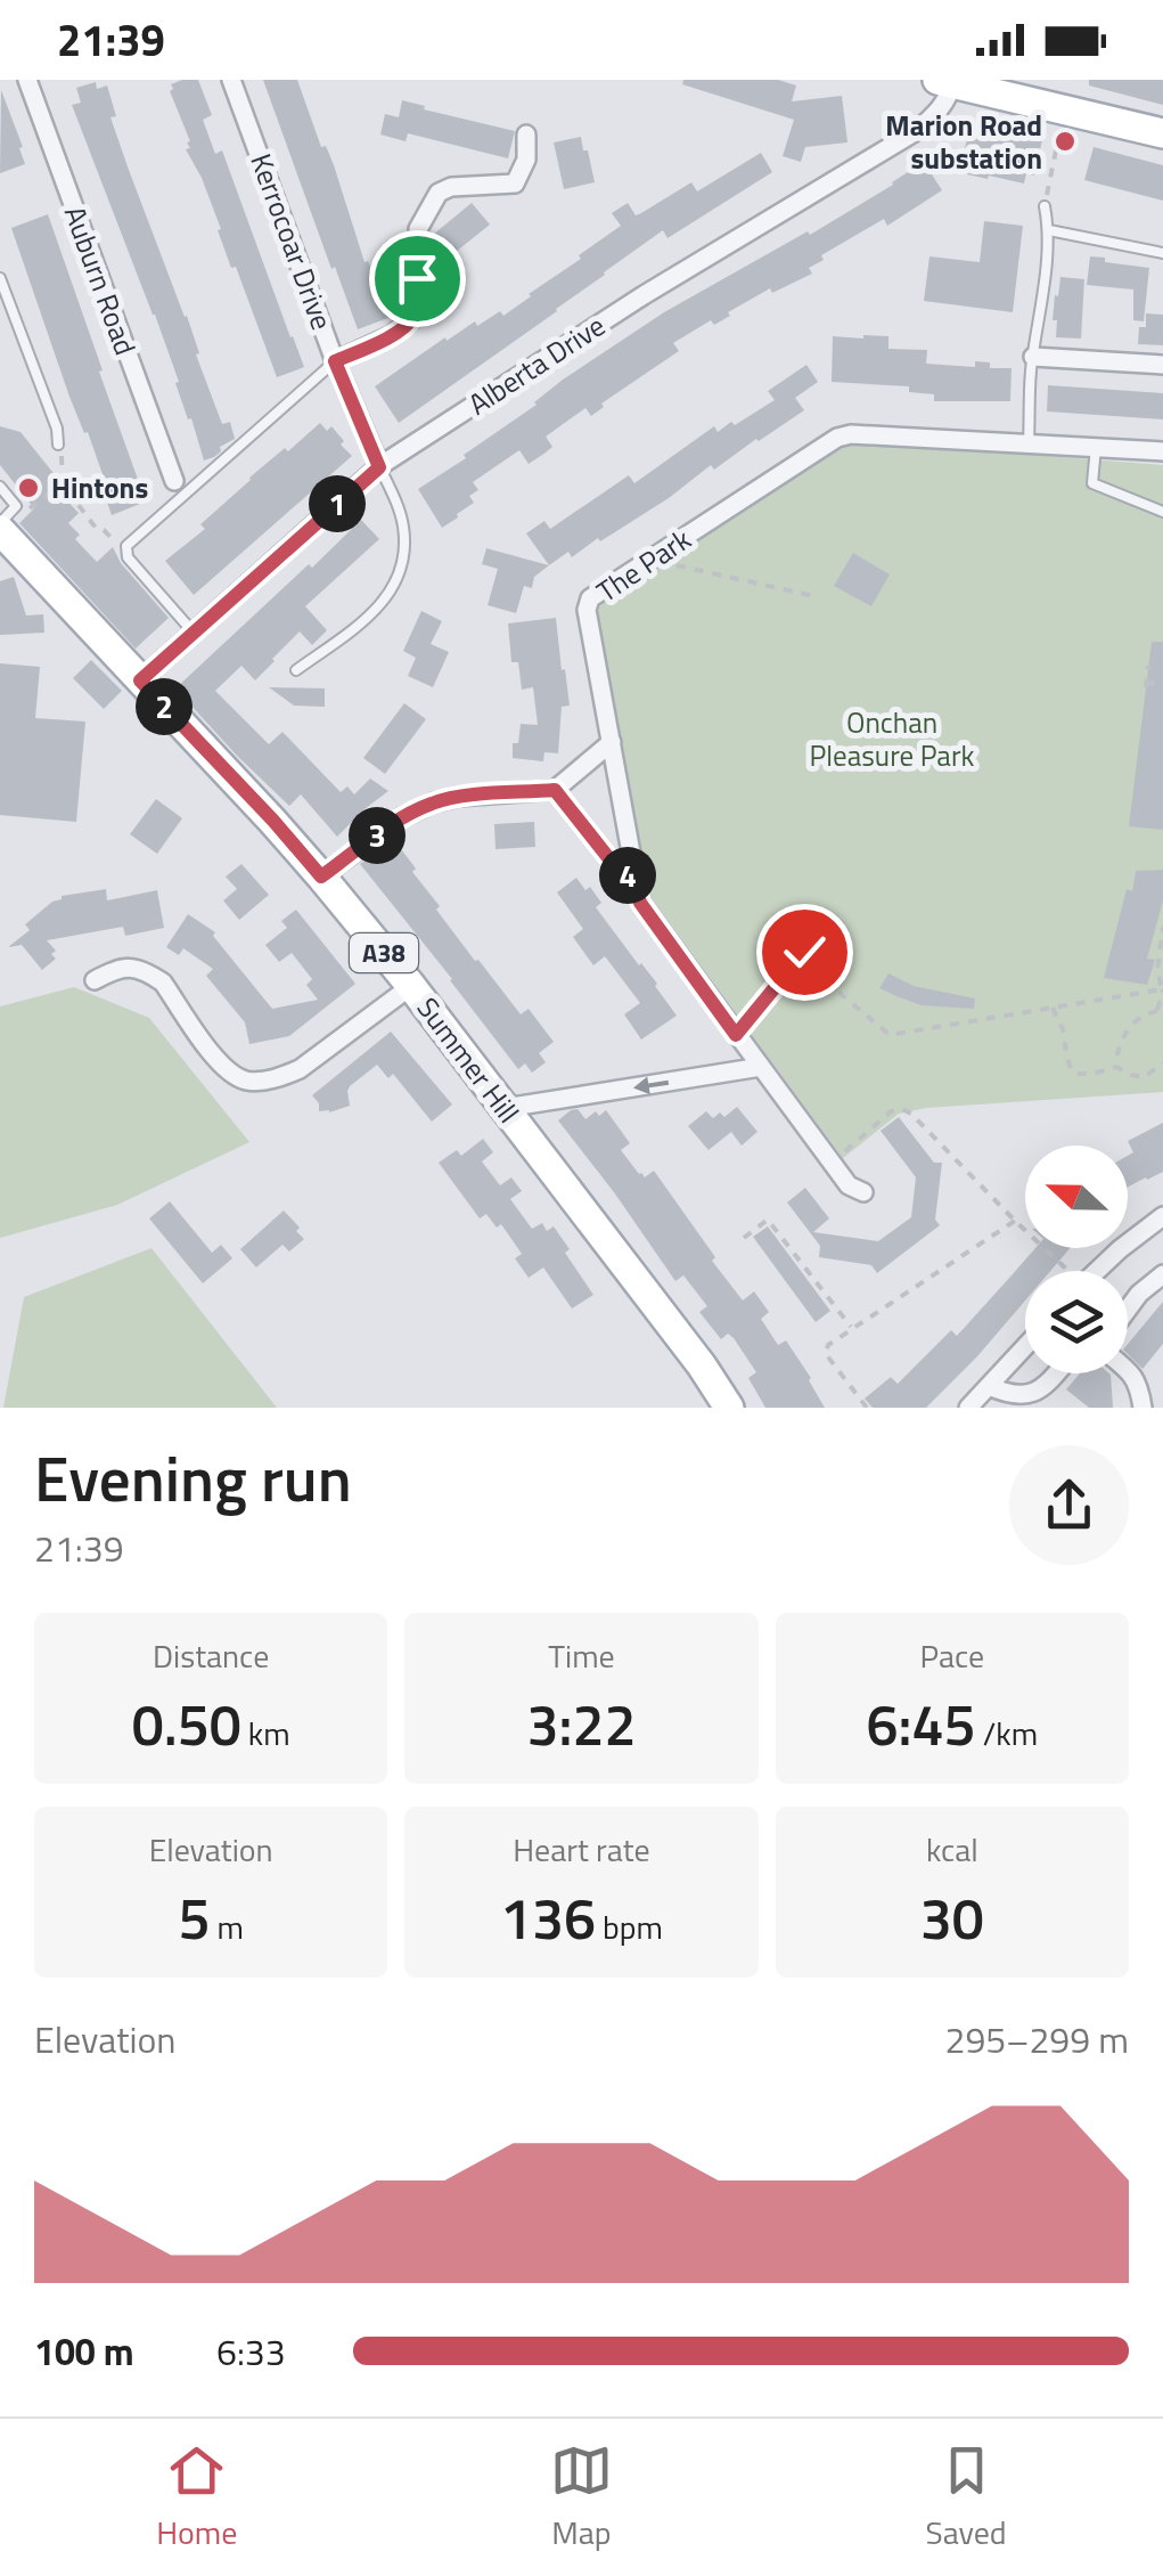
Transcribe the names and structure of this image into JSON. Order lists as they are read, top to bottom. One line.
{"streets":{"main road":["A38","Summer Hill"],"street":["Kerrocoar Drive","Auburn Road","Alberta Drive","The Park"]},"crossings":[["Kerrocoar Drive","Alberta Drive"],["Alberta Drive","Summer Hill"]],"parks":["Onchan Pleasure Park"],"places":["Marion Road substation","Hintons"],"north":"left","page":{"status":"21:39","pins":["1","2","3","4"],"heading":["Evening run","21:39"],"stats":[["Distance","0.50 km"],["Time","3:22"],["Pace","6:45 /km"],["Elevation","5 m"],["Heart rate","136 bpm"],["kcal","30"]],"chart":["Elevation","295–299 m"],"list":[{"name":"100 m","note":"6:33"}],"tabs":["Home","Map","Saved"]}}
